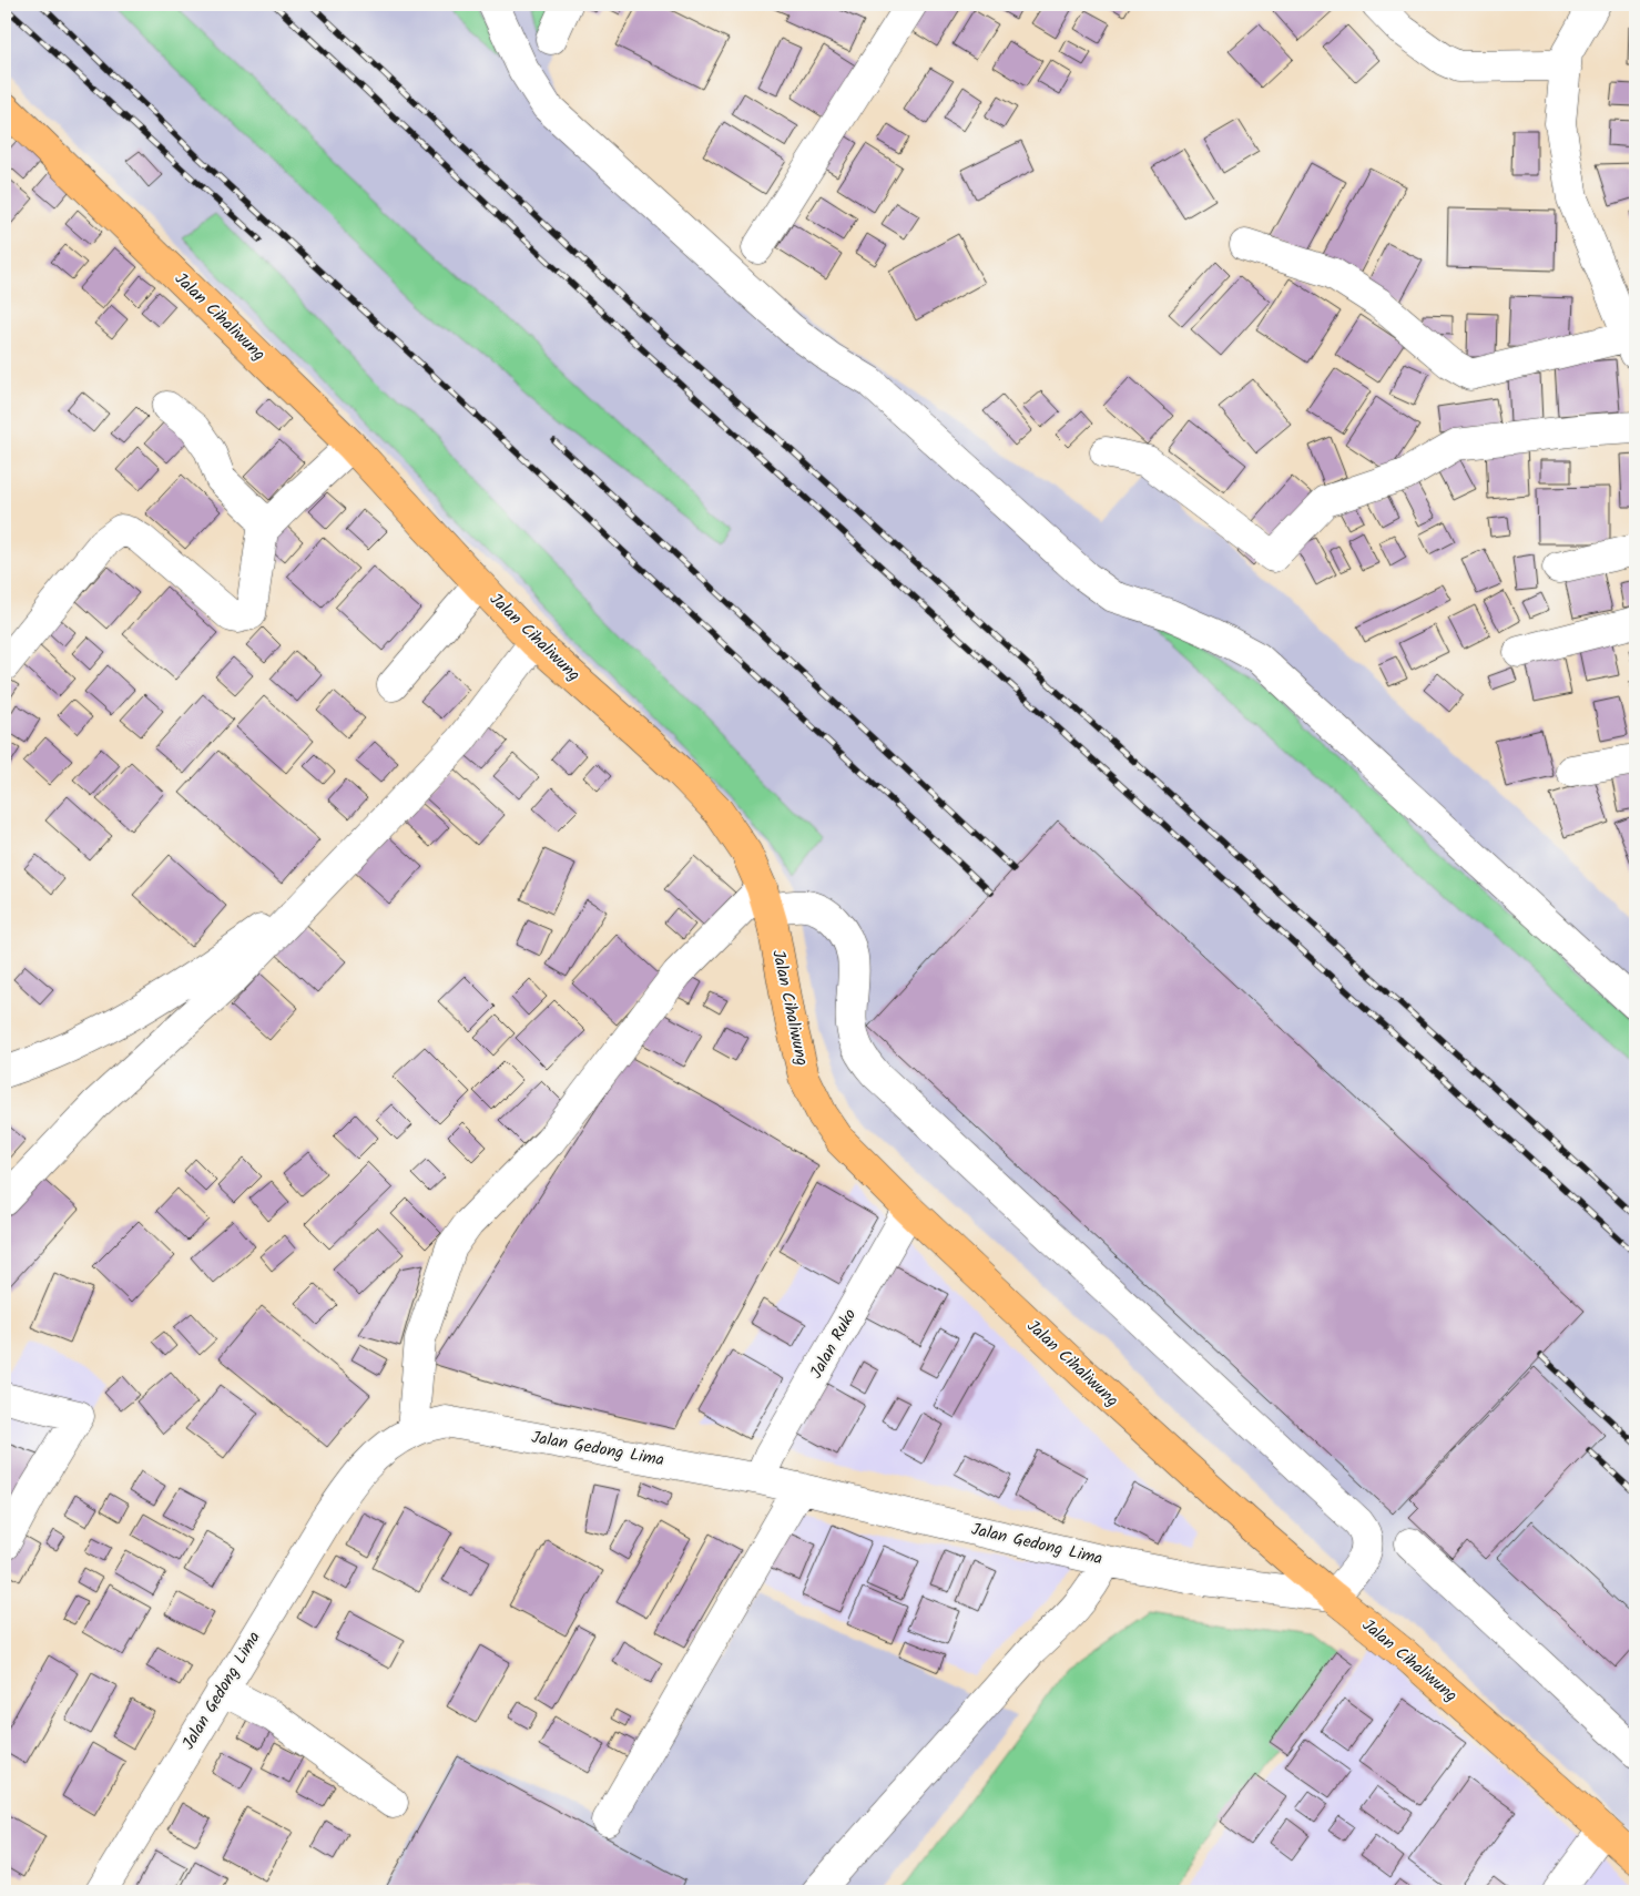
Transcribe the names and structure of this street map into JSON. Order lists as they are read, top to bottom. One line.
{"streets":{"highway":["Jalan Cihaliwung"],"street":["Jalan Ruko","Jalan Gedong Lima"]},"crossings":[["Jalan Cihaliwung","Jalan Ruko"],["Jalan Cihaliwung","Jalan Gedong Lima"],["Jalan Ruko","Jalan Gedong Lima"]]}
